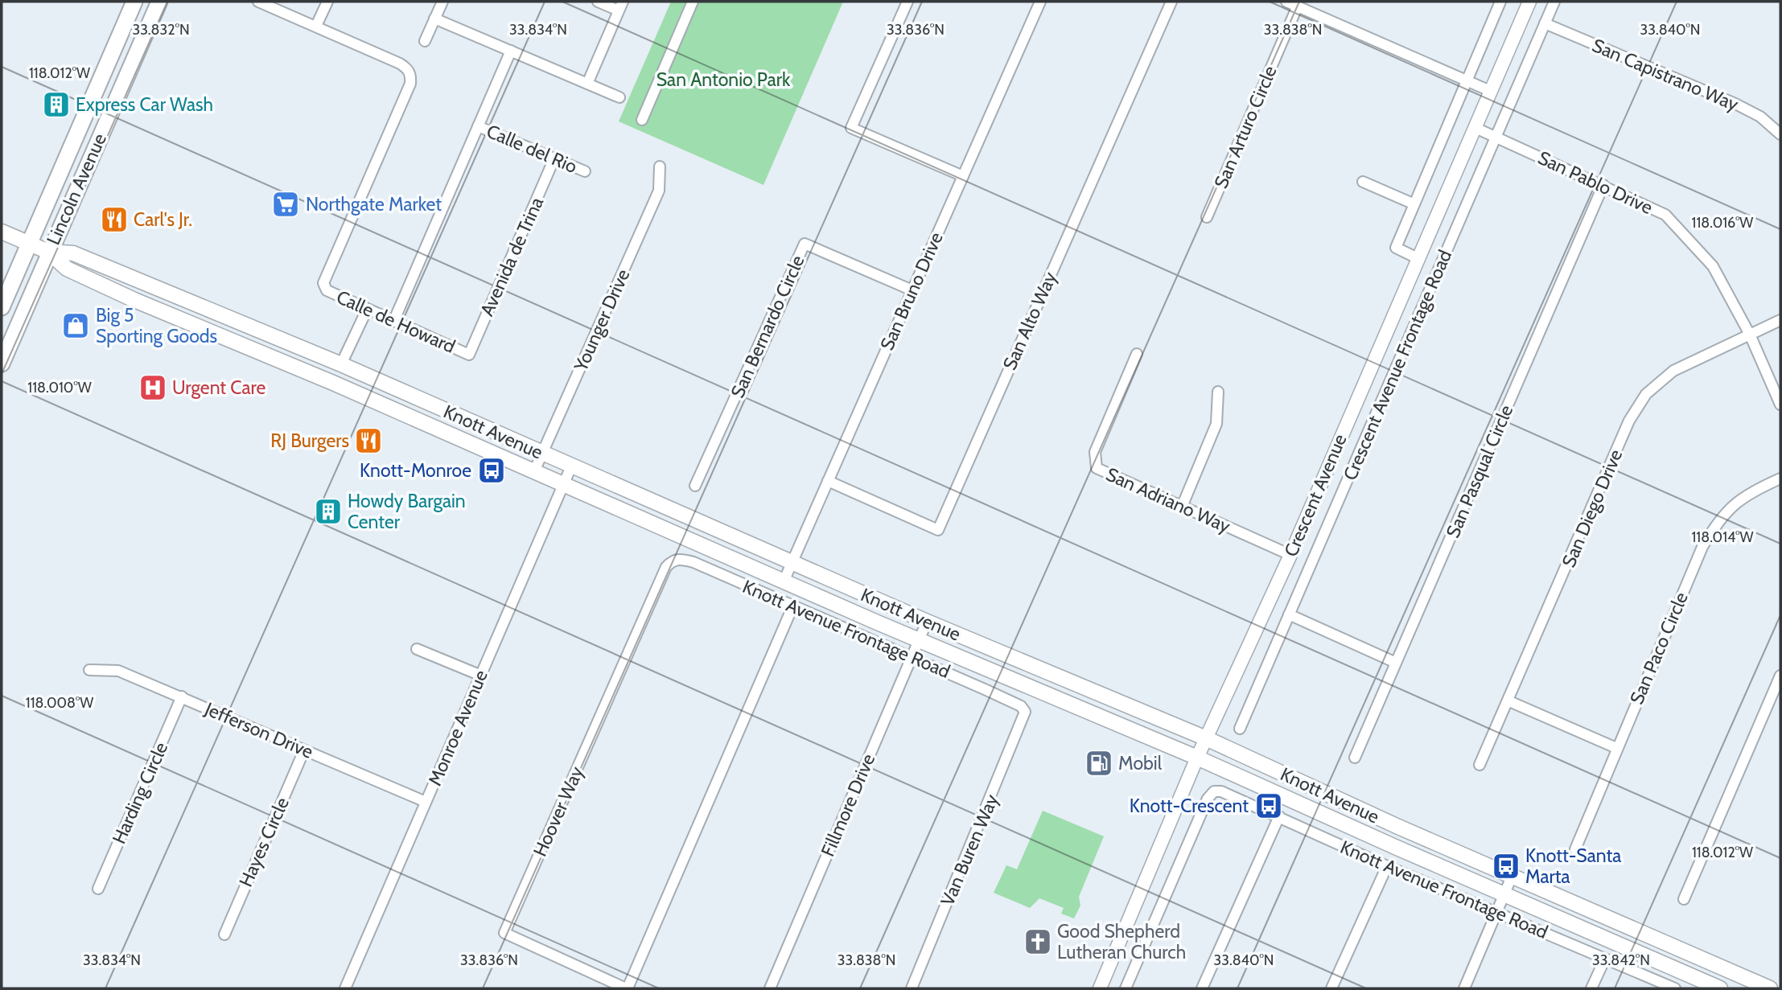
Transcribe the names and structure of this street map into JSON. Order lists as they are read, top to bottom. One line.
{"streets":{"main road":["Lincoln Avenue","Knott Avenue"],"street":["San Capistrano Way","San Arturo Circle","Calle del Rio","San Pablo Drive","Avenida de Trina","San Bruno Drive","Younger Drive","San Alto Way","Calle de Howard","San Bernardo Circle","Crescent Avenue Frontage Road","San Pasqual Circle","Crescent Avenue","San Adriano Way","San Diego Drive","Knott Avenue Frontage Road","San Paco Circle","Monroe Avenue","Jefferson Drive","Harding Circle","Fillmore Drive","Hoover Way","Hayes Circle","Van Buren Way"]},"crossings":[["San Capistrano Way","Crescent Avenue Frontage Road"],["Calle del Rio","Avenida de Trina"],["San Pablo Drive","Crescent Avenue Frontage Road"],["San Pablo Drive","San Pasqual Circle"],["San Pablo Drive","Crescent Avenue"],["San Pablo Drive","San Diego Drive"],["Lincoln Avenue","Knott Avenue"],["Avenida de Trina","Calle de Howard"],["San Bruno Drive","San Alto Way"],["San Bruno Drive","San Bernardo Circle"],["San Bruno Drive","Knott Avenue"],["Younger Drive","Knott Avenue"],["Crescent Avenue Frontage Road","Crescent Avenue"],["Knott Avenue","Crescent Avenue"],["Knott Avenue","Monroe Avenue"],["Knott Avenue","Fillmore Drive"],["Crescent Avenue","San Adriano Way"],["Knott Avenue Frontage Road","Fillmore Drive"],["Knott Avenue Frontage Road","Hoover Way"],["Knott Avenue Frontage Road","Van Buren Way"],["Monroe Avenue","Jefferson Drive"],["Jefferson Drive","Harding Circle"],["Jefferson Drive","Hayes Circle"]],"parks":["San Antonio Park"],"places":{"building":["Express Car Wash","Howdy Bargain Center"],"supermarket":["Northgate Market"],"restaurant":["Carl's Jr.","RJ Burgers"],"shop":["Big 5 Sporting Goods"],"hospital":["Urgent Care"],"bus stop":["Knott-Monroe","Knott-Crescent","Knott-Santa Marta"],"fuel station":["Mobil"],"church":["Good Shepherd Lutheran Church"]},"coordinates":["33.832°N","33.834°N","33.836°N","33.838°N","33.840°N","118.012°W","118.016°W","118.010°W","118.014°W","118.008°W","33.842°N"]}
